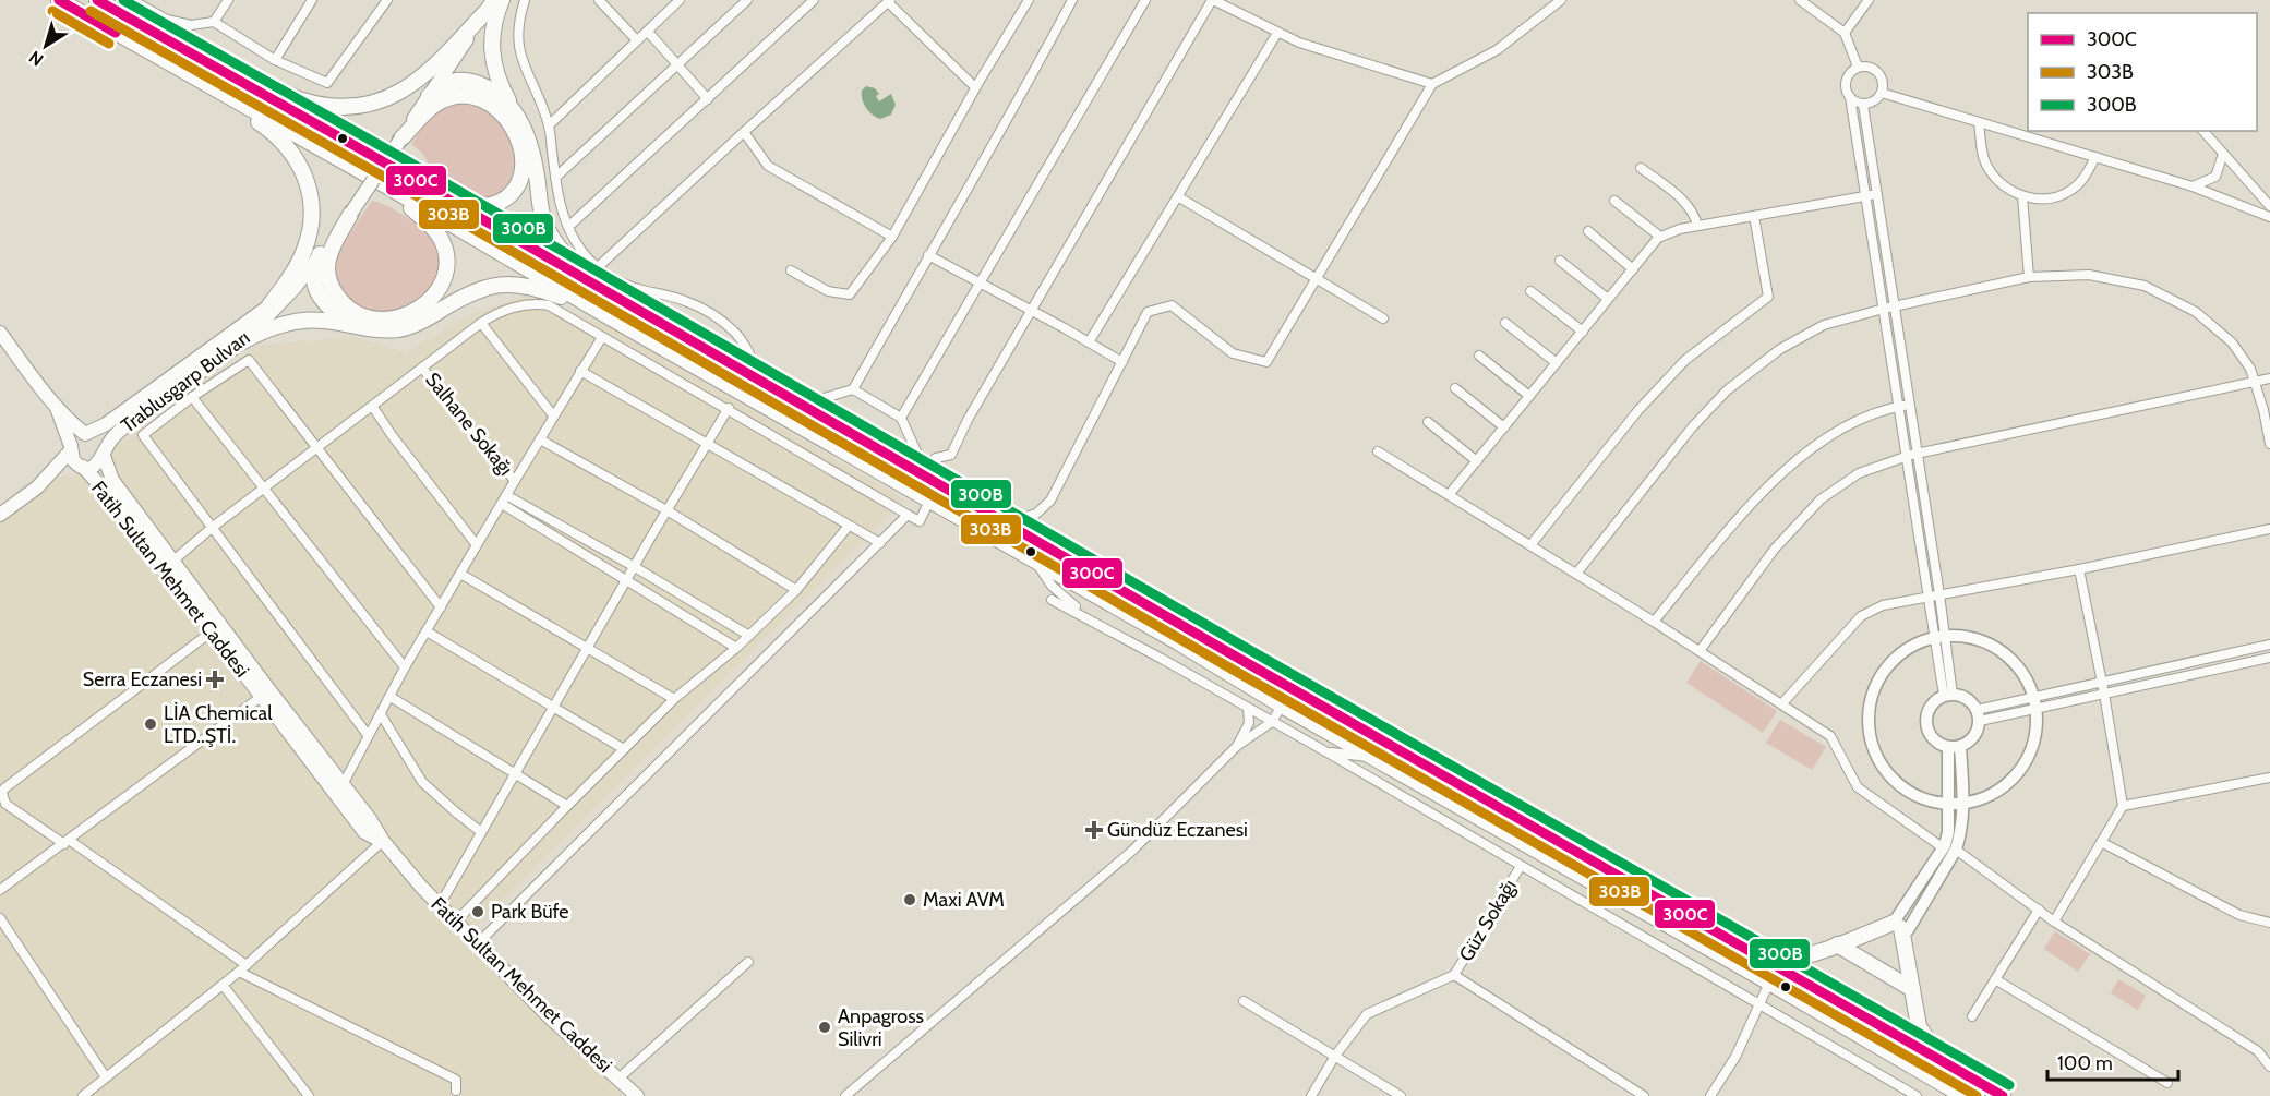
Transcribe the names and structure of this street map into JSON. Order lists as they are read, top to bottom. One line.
{"streets":{"main road":["Trablusgarp Bulvarı","Fatih Sultan Mehmet Caddesi"],"street":["Salhane Sokağı","Güz Sokağı"]},"crossings":[["Trablusgarp Bulvarı","Fatih Sultan Mehmet Caddesi"]],"places":{"health":["Serra Eczanesi","Gündüz Eczanesi"],"other":["LİA Chemical LTD..ŞTİ.","Maxi AVM","Park Büfe","Anpagross Silivri"]},"lines":["transit line 300C","transit line 300B","transit line 303B"],"legend":["300C","303B","300B"],"scale_bar":"100 m","north":"bottom left"}
